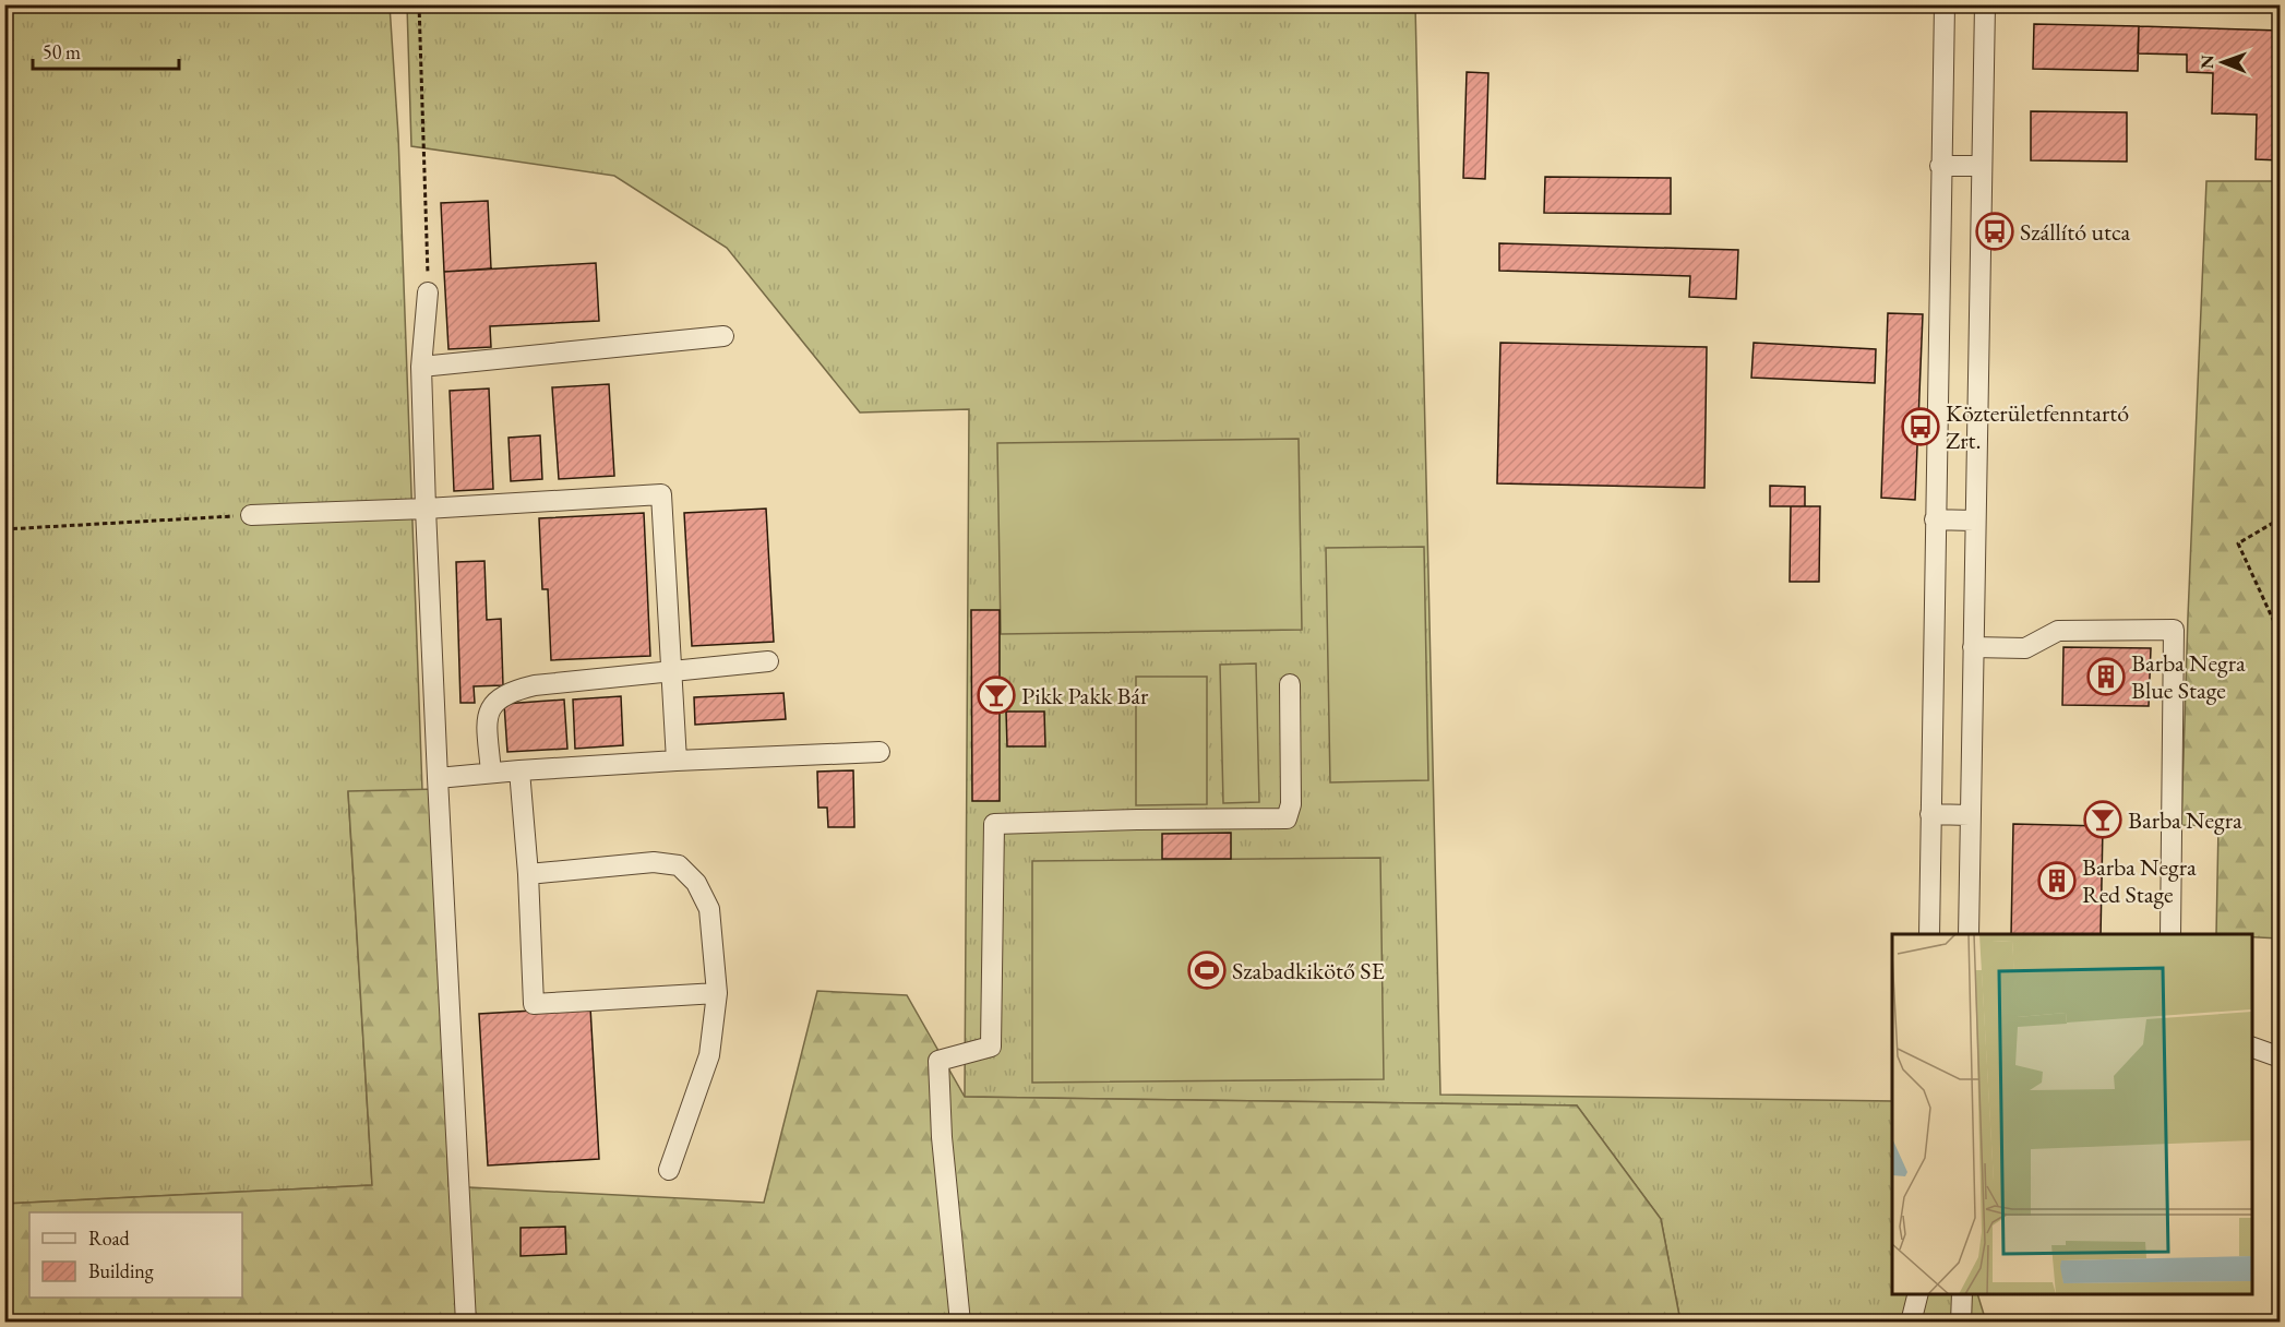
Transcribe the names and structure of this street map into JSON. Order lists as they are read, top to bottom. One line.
{"places":{"bus stop":["Szállító utca","Közterületfenntartó Zrt."],"building":["Barba Negra Blue Stage","Barba Negra Red Stage"],"bar":["Pikk Pakk Bár","Barba Negra"],"sports":["Szabadkikötő SE"]},"legend":["Road","Building"],"scale_bar":"50 m","north":"left"}
